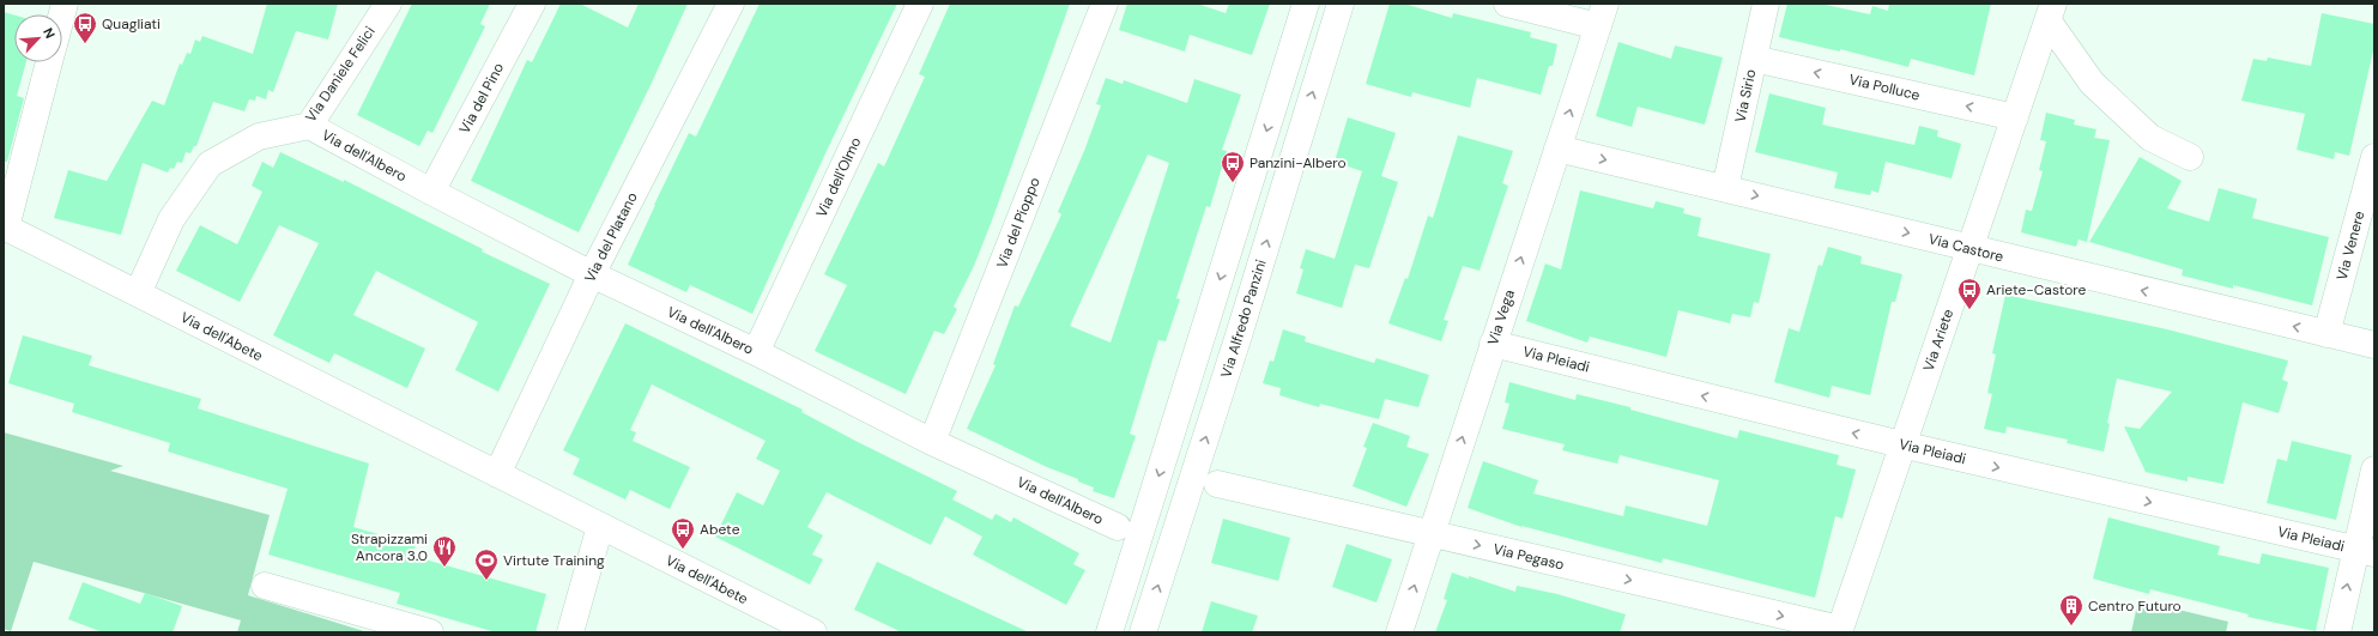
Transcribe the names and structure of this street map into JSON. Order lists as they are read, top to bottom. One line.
{"streets":{"street":["Via Daniele Felici","Via Polluce","Via Sirio","Via del Pino","Via dell'Albero","Via dell'Olmo","Via del Pioppo","Via del Platano","Via Venere","Via Castore","Via Vega","Via Alfredo Panzini","Via dell'Abete","Via Ariete","Via Pleiadi","Via Pegaso"]},"crossings":[["Via Daniele Felici","Via dell'Albero"],["Via Daniele Felici","Via dell'Abete"],["Via Polluce","Via Sirio"],["Via Polluce","Via Ariete"],["Via Sirio","Via Castore"],["Via del Pino","Via dell'Albero"],["Via dell'Albero","Via dell'Olmo"],["Via dell'Albero","Via del Pioppo"],["Via dell'Albero","Via del Platano"],["Via del Platano","Via dell'Abete"],["Via Venere","Via Castore"],["Via Castore","Via Vega"],["Via Castore","Via Ariete"],["Via Vega","Via Pleiadi"],["Via Vega","Via Pegaso"],["Via Ariete","Via Pleiadi"],["Via Ariete","Via Pegaso"]],"one_way":["Via Polluce","Via Vega","Via Pegaso"],"places":{"bus stop":["Quagliati","Panzini-Albero","Ariete-Castore","Abete"],"restaurant":["Strapizzami Ancora 3.0"],"sports":["Virtute Training"],"building":["Centro Futuro"]},"north":"top right"}
